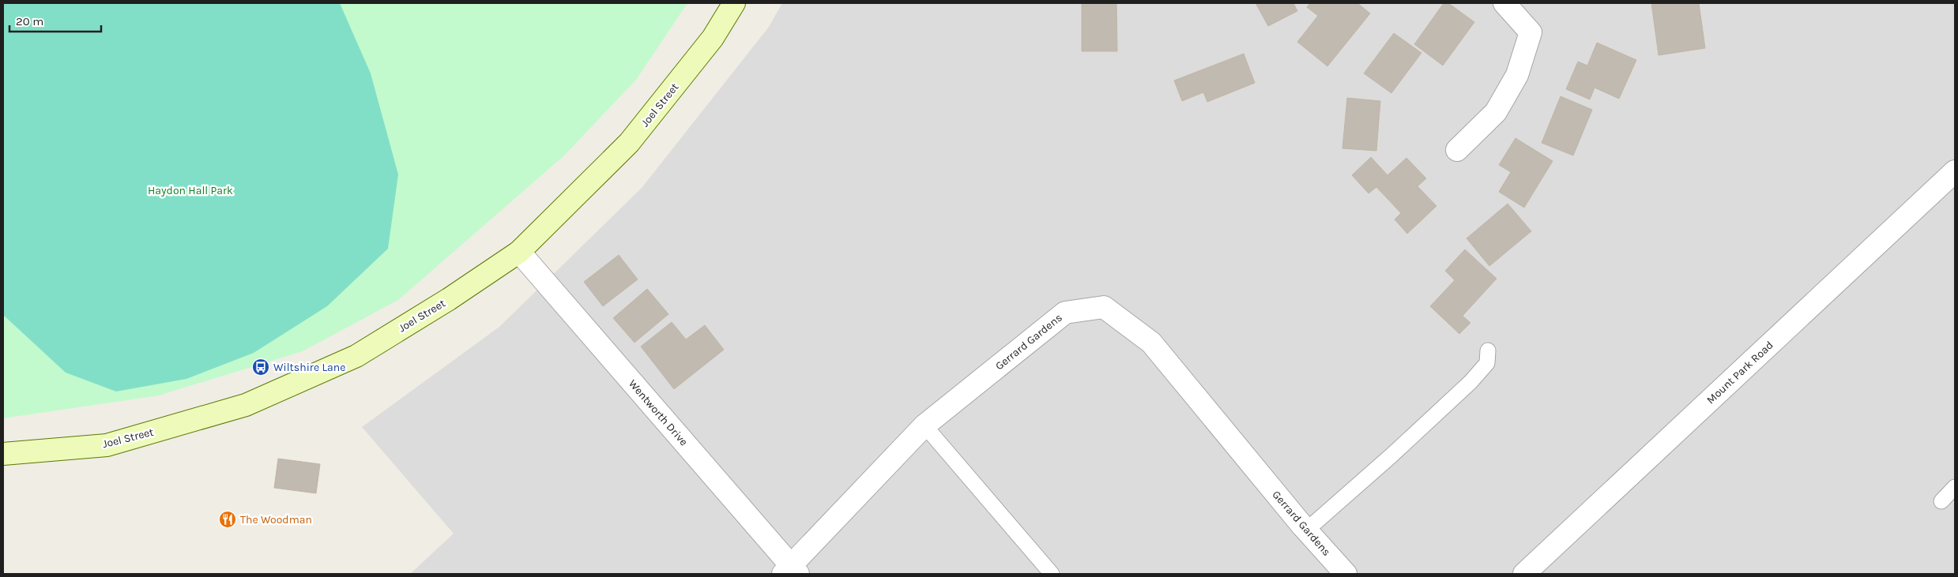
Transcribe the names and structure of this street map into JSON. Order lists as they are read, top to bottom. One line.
{"streets":{"main road":["Joel Street"],"street":["Gerrard Gardens","Mount Park Road","Wentworth Drive"]},"crossings":[["Joel Street","Wentworth Drive"],["Gerrard Gardens","Wentworth Drive"]],"parks":["Haydon Hall Park"],"places":{"bus stop":["Wiltshire Lane"],"restaurant":["The Woodman"]},"scale_bar":"20 m"}
